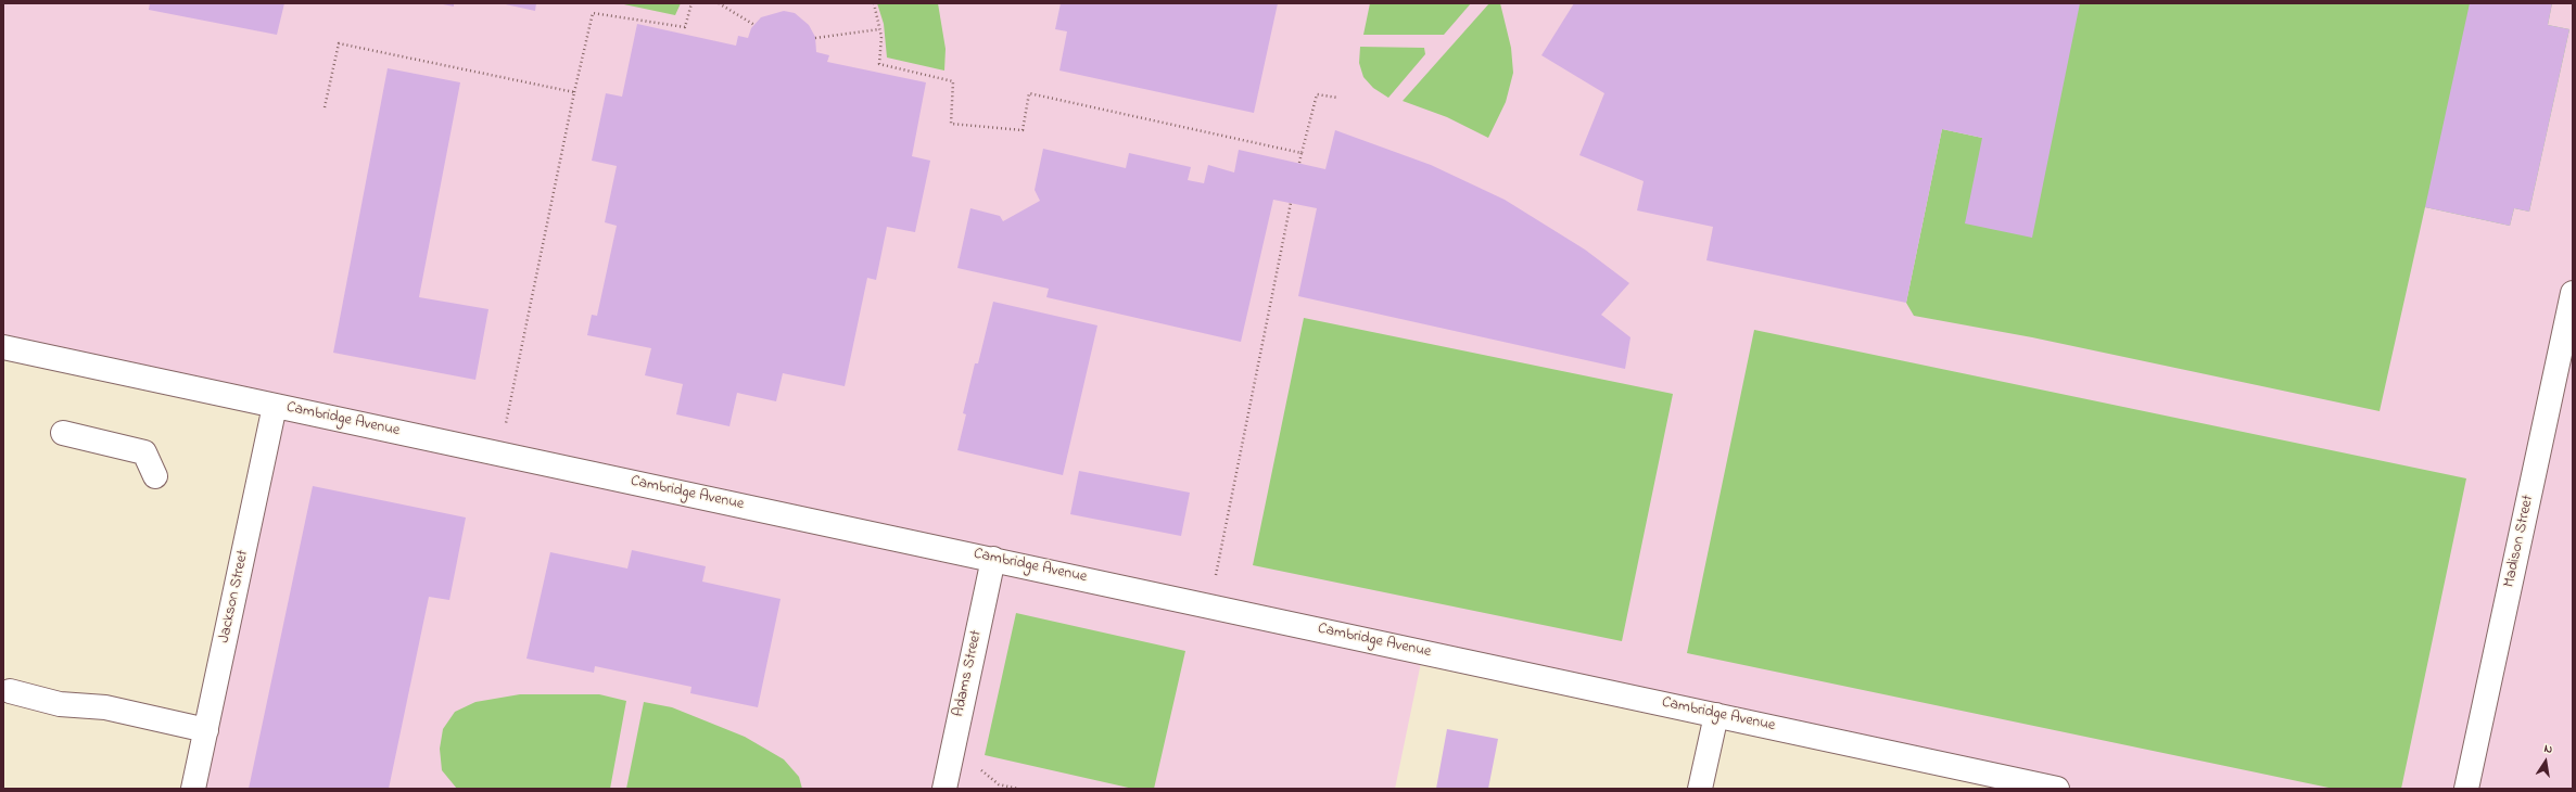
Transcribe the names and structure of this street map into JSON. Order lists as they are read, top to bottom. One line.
{"streets":{"street":["Cambridge Avenue","Madison Street","Jackson Street","Adams Street"]},"crossings":[["Cambridge Avenue","Jackson Street"],["Cambridge Avenue","Adams Street"]],"north":"top"}
